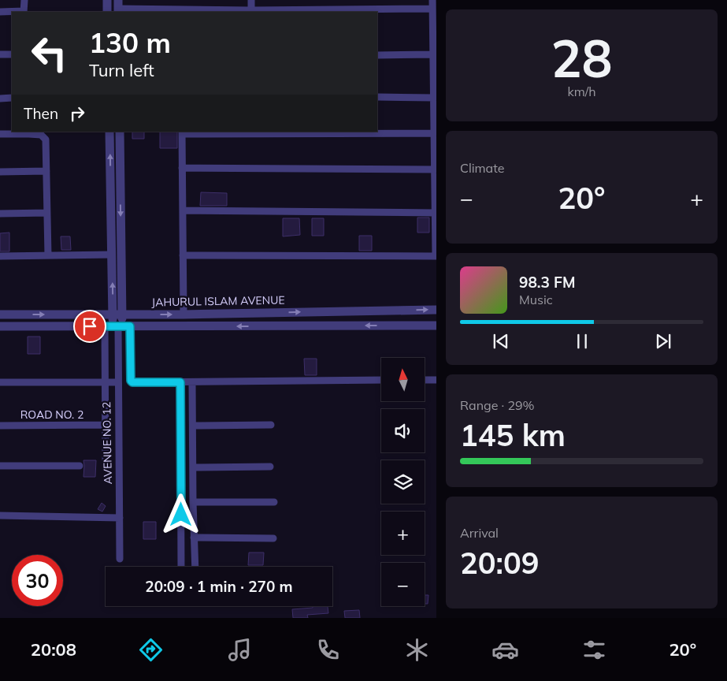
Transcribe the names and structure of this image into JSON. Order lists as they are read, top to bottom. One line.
{"streets":{"street":["JAHURUL ISLAM AVENUE","ROAD NO. 2","AVENUE NO. 12"]},"crossings":[["JAHURUL ISLAM AVENUE","AVENUE NO. 12"],["ROAD NO. 2","AVENUE NO. 12"]],"north":"top","page":{"tile":[["28","km/h"],"Climate",["Range · 29%","145 km"],["Arrival","20:09"]],"turn":["130 m","Turn left"],"then":"Then","heat":["−","20°","+"],"song":["98.3 FM","Music"],"map_buttons":["+","−"],"limit":"30","trip":"20:09 · 1 min · 270 m","tabs":["20:08","20°"]}}
